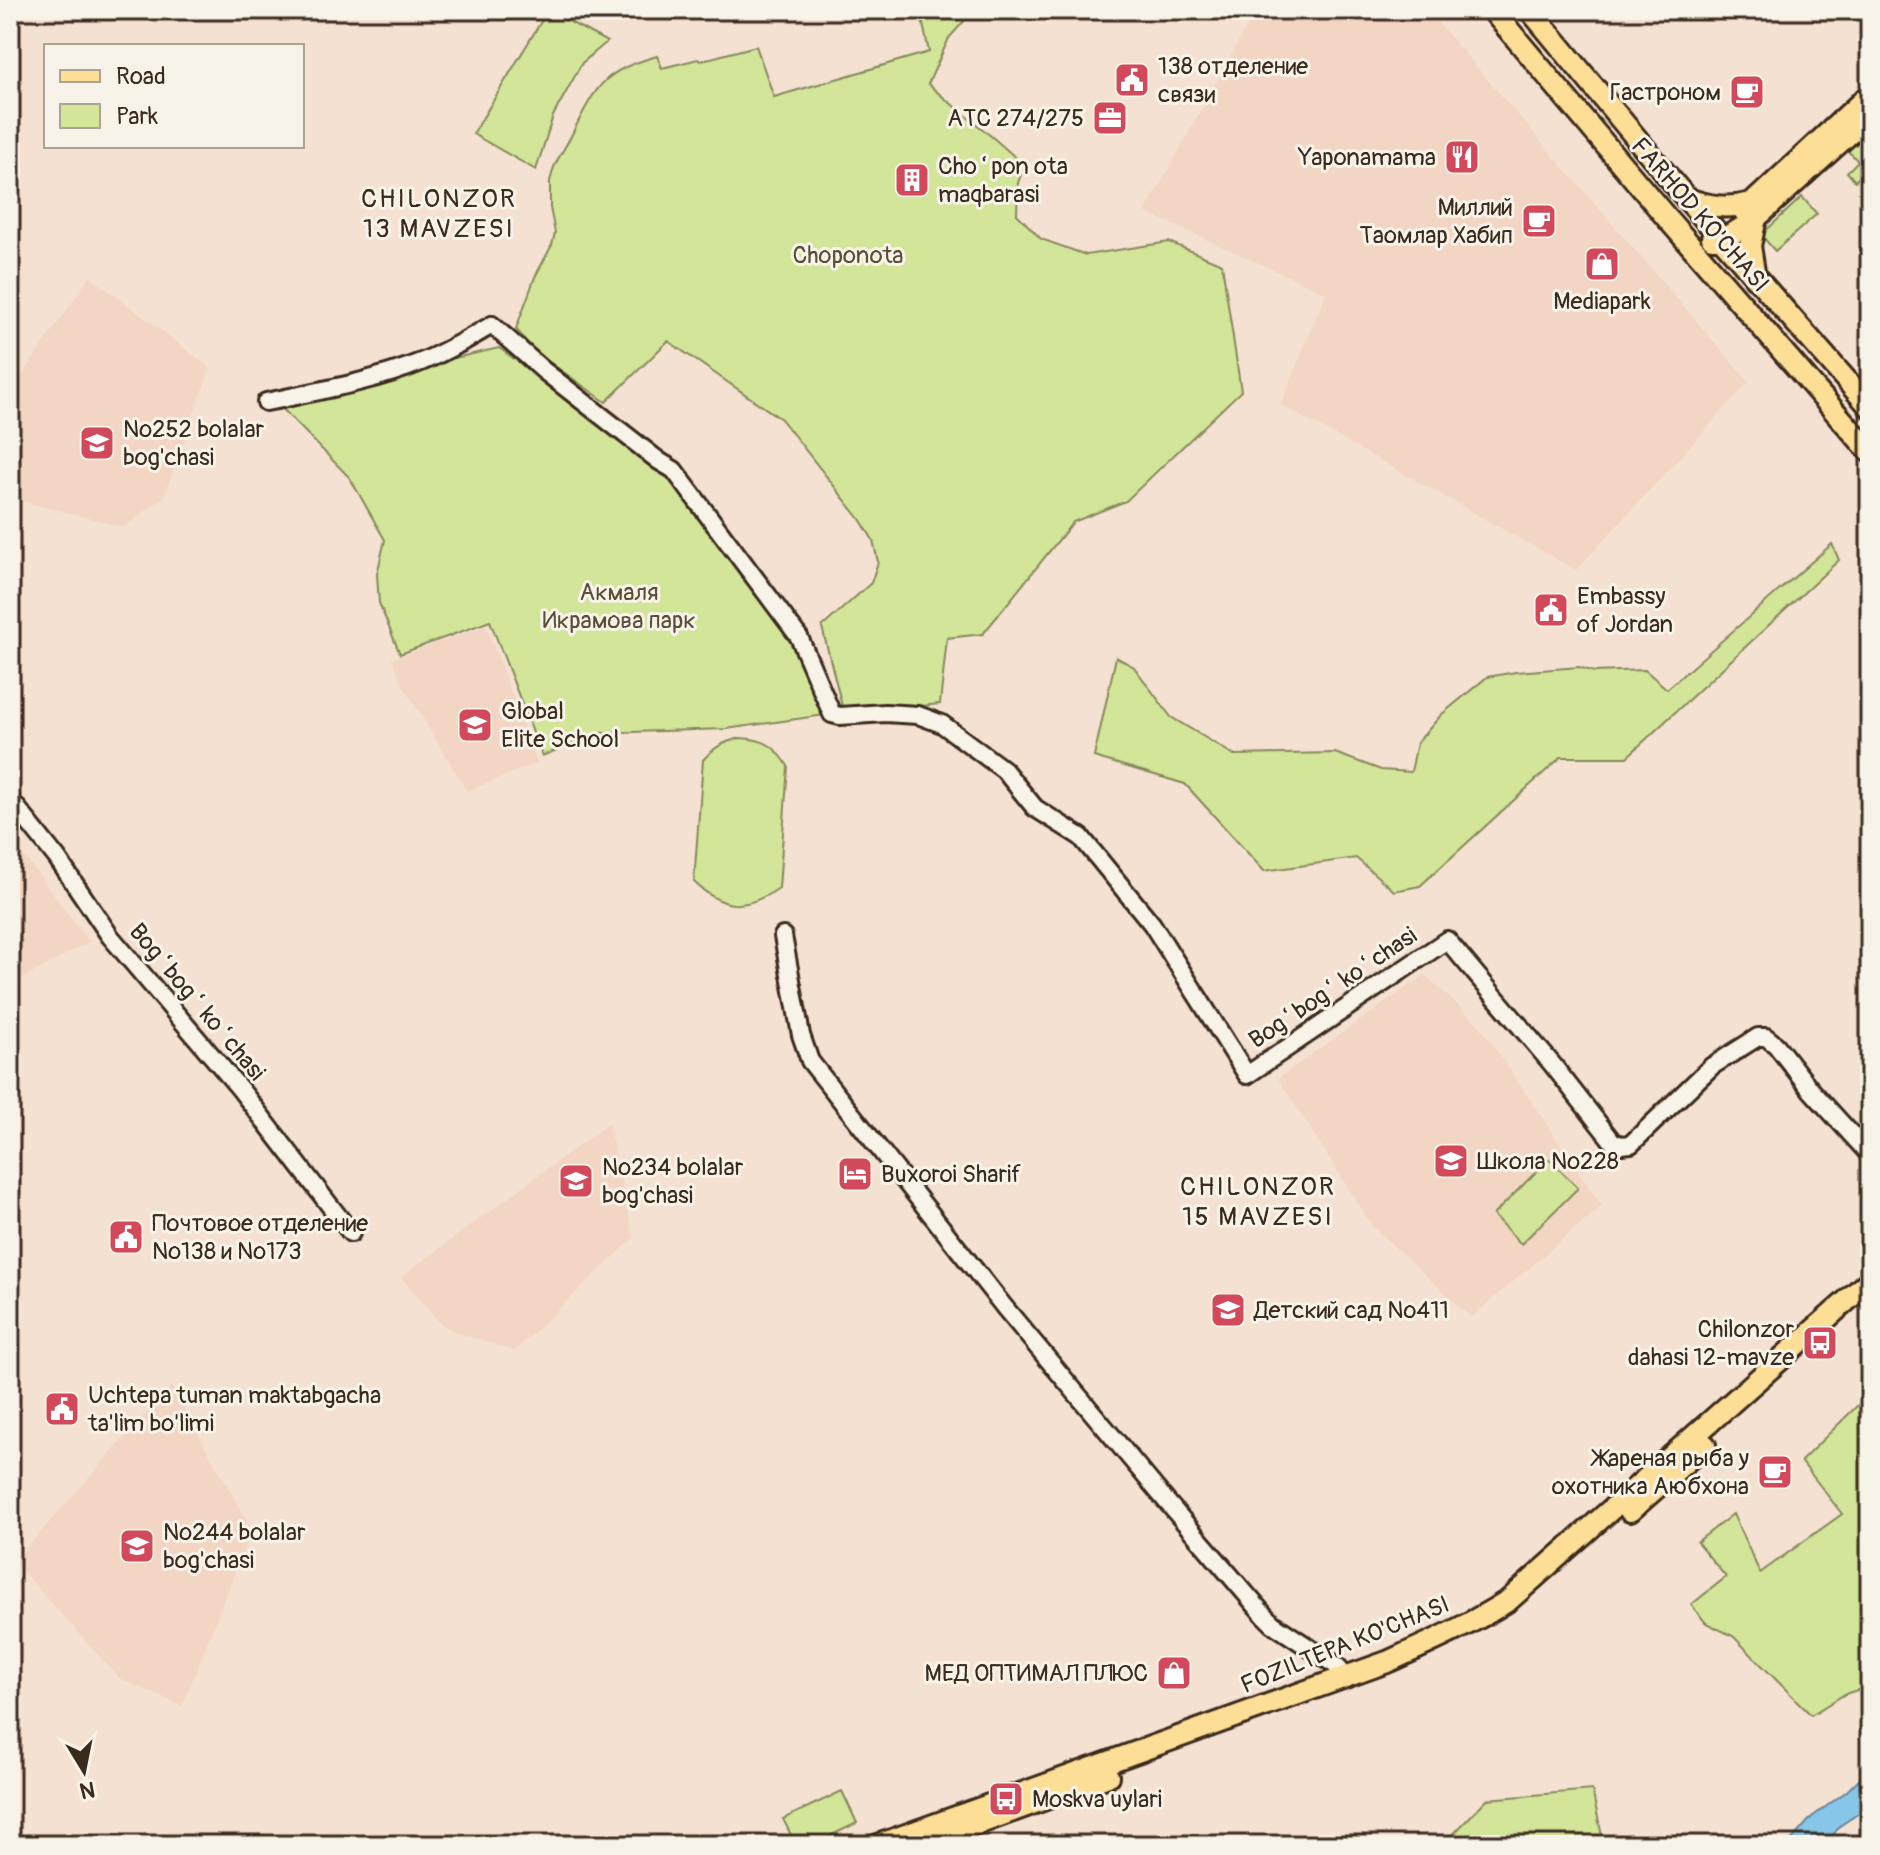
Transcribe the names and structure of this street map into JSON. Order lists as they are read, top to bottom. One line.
{"streets":{"main road":["FARHOD KO'CHASI","FOZILTEPA KO'CHASI"],"street":["Bogʻbogʻ koʻchasi"]},"districts":["CHILONZOR 13 MAVZESI","CHILONZOR 15 MAVZESI"],"parks":["Choponota","Акмаля Икрамова парк"],"places":{"public building":["138 отделение связи","Embassy of Jordan","Почтовое отделение №138 и №173","Uchtepa tuman maktabgacha ta'lim bo'limi"],"cafe":["Гастроном","Миллий Таомлар Хабип","Жареная рыба у охотника Аюбхона"],"office":["АТС 274/275"],"restaurant":["Yaponamama"],"building":["Choʻpon ota maqbarasi"],"shop":["Mediapark","МЕД ОПТИМАЛ ПЛЮС"],"school or university":["№252 bolalar bog'chasi","Global Elite School","Школа №228","№234 bolalar bog'chasi","Детский сад №411","№244 bolalar bog'chasi"],"hotel":["Buxoroi Sharif"],"bus stop":["Chilonzor dahasi 12-mavze","Moskva uylari"]},"legend":["Road","Park"],"north":"bottom"}
